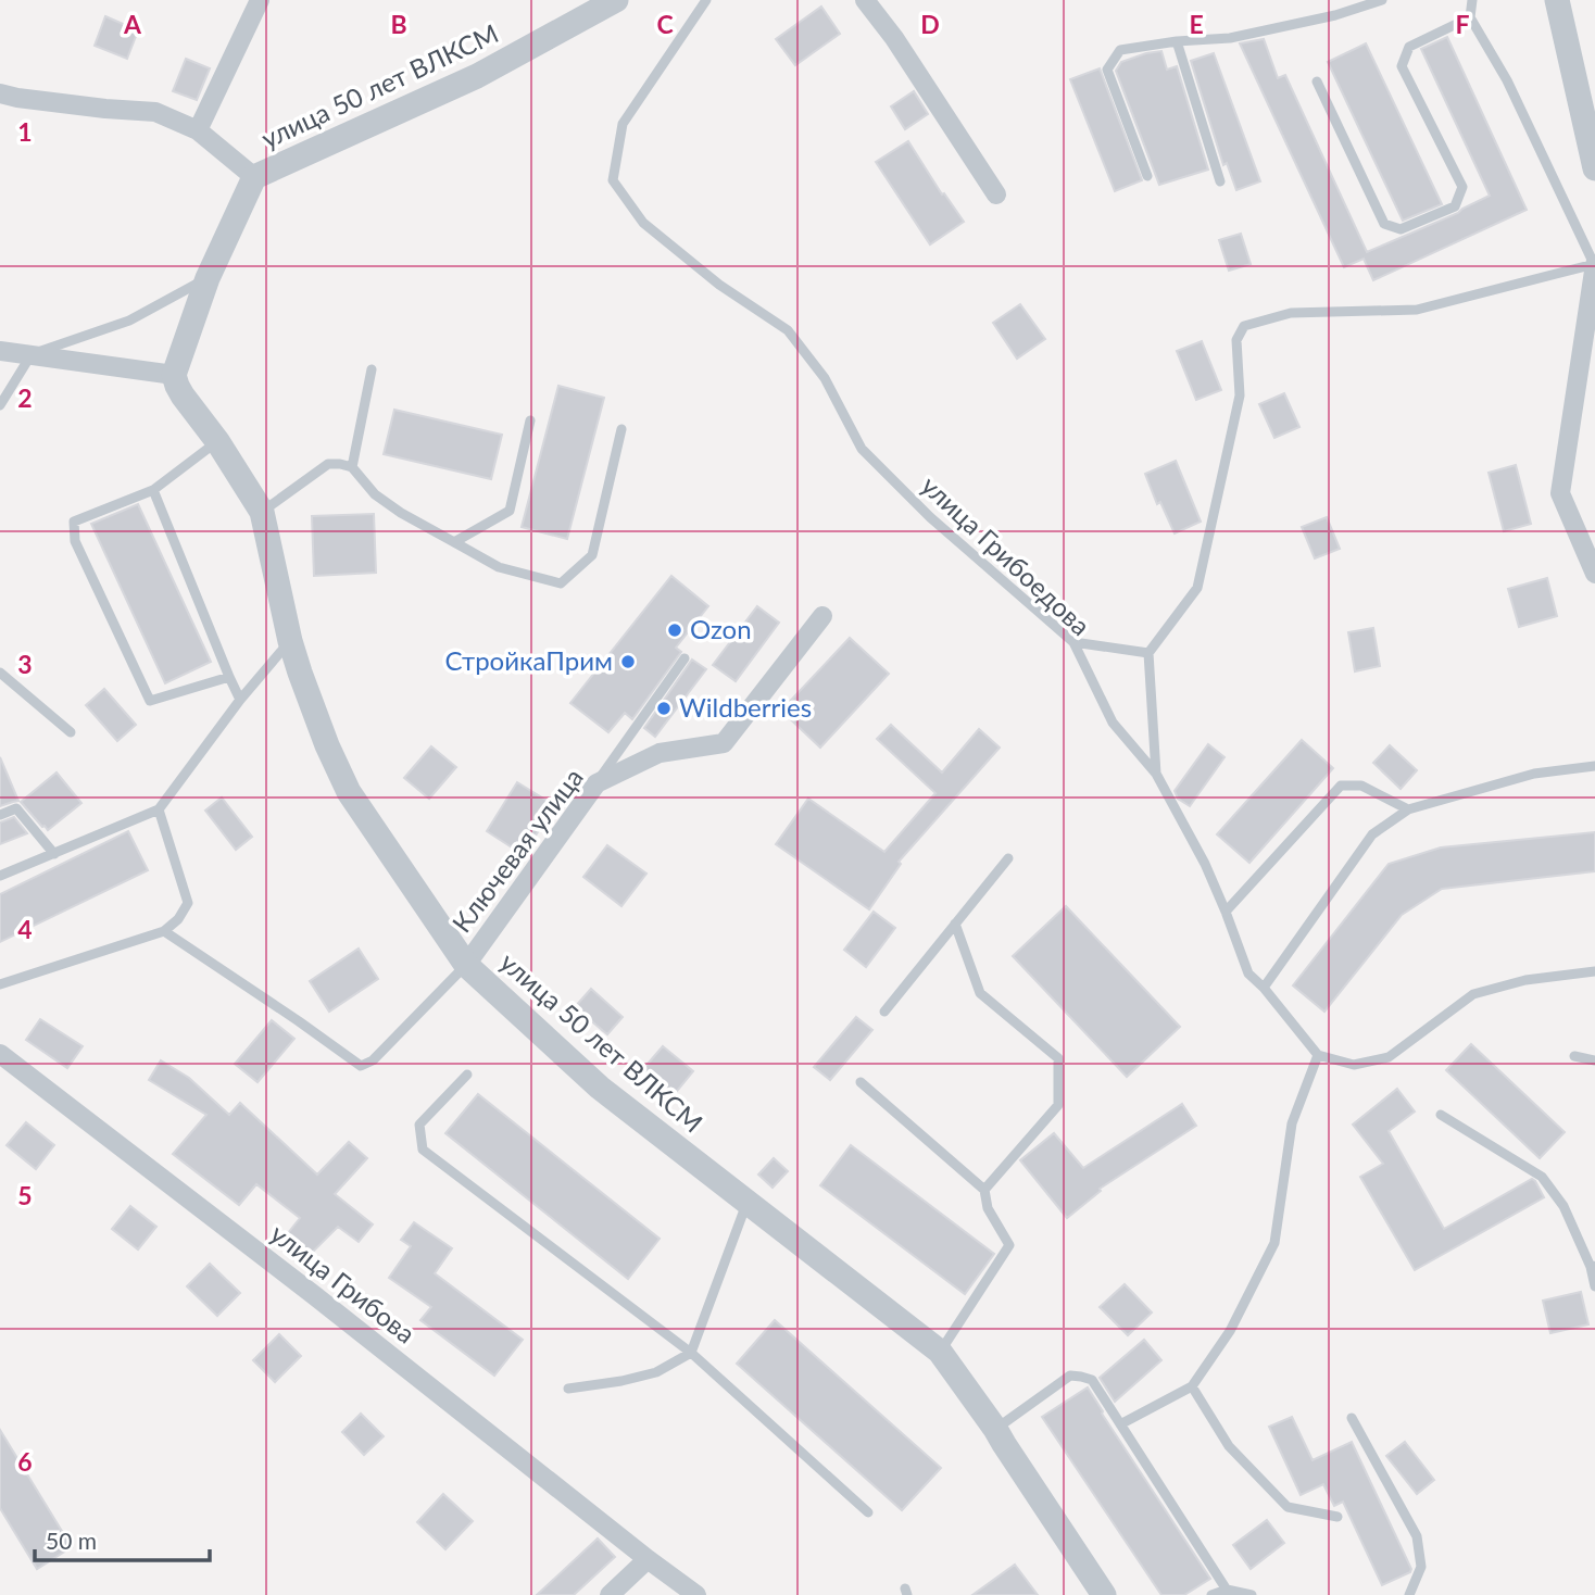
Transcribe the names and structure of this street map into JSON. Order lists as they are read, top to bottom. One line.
{"streets":{"street":["улица 50 лет ВЛКСМ","Ключевая улица","улица Грибова"],"lane":["улица Грибоедова"]},"crossings":[["улица 50 лет ВЛКСМ","Ключевая улица"]],"places":["Ozon","СтройкаПрим","Wildberries"],"scale_bar":"50 m","grid":{"columns":["A","B","C","D","E","F"],"rows":["1","2","3","4","5","6"]}}
